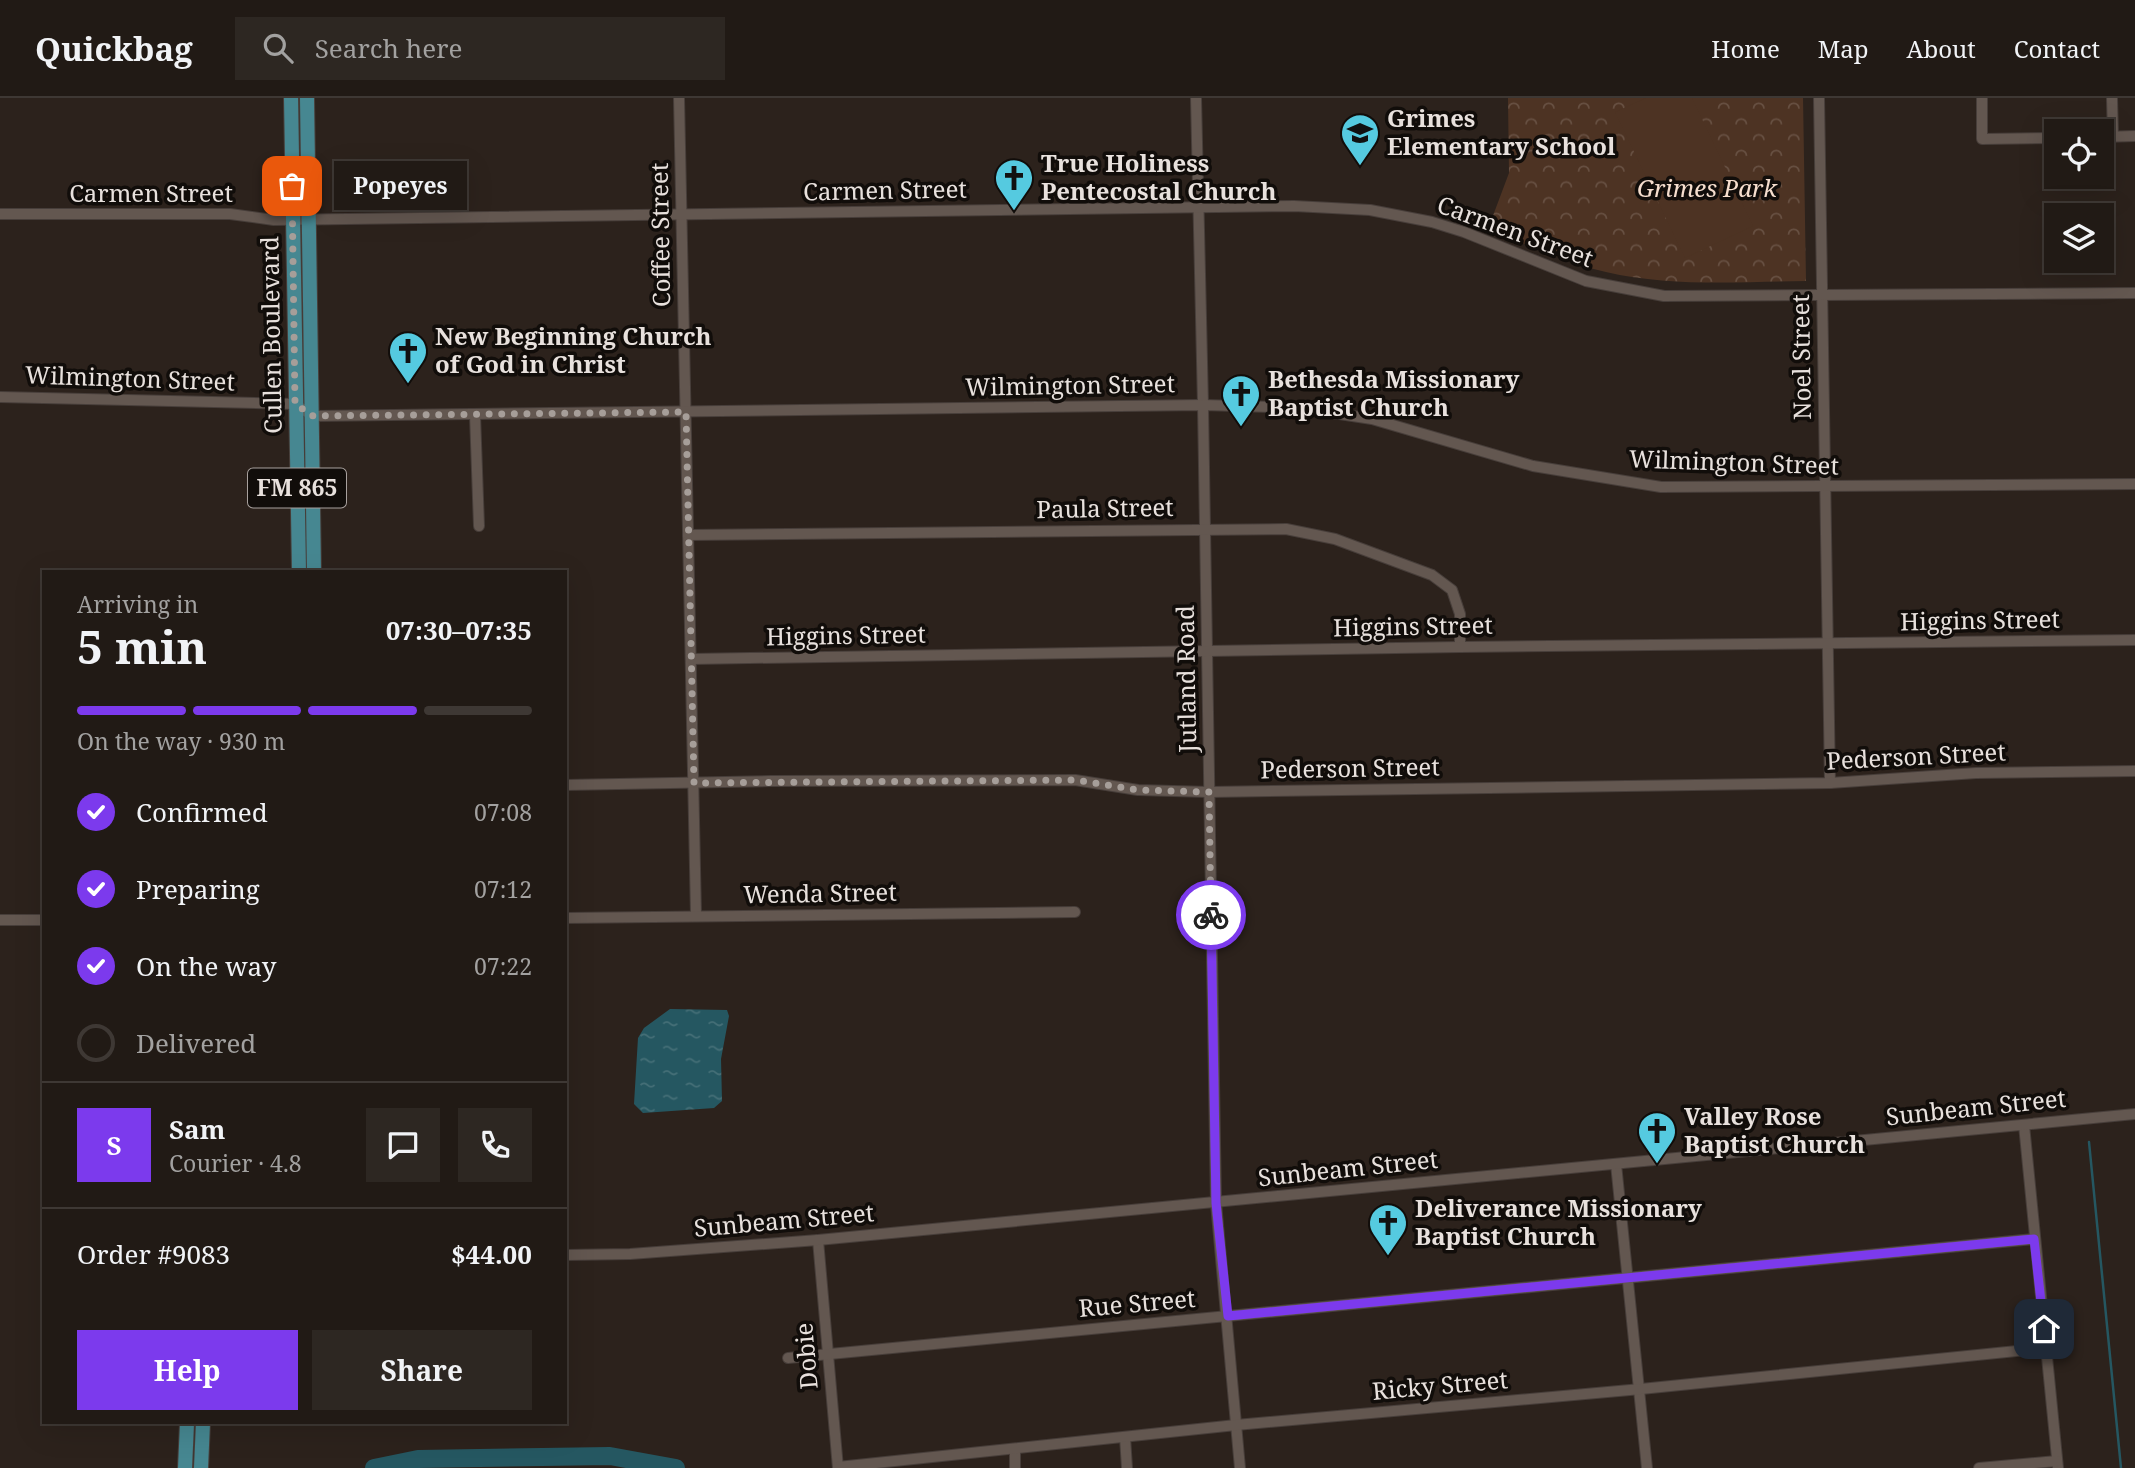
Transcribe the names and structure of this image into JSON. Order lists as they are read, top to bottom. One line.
{"streets":{"main road":["Cullen Boulevard","FM 865"],"street":["Carmen Street","Coffee Street","Noel Street","Wilmington Street","Paula Street","Higgins Street","Jutland Road","Pederson Street","Wenda Street","Sunbeam Street","Rue Street","Dobie","Ricky Street"]},"crossings":[["Carmen Street","Coffee Street"],["Carmen Street","Cullen Boulevard"],["Carmen Street","Noel Street"],["Carmen Street","Jutland Road"],["Coffee Street","Wilmington Street"],["Coffee Street","Paula Street"],["Coffee Street","Higgins Street"],["Coffee Street","Pederson Street"],["Coffee Street","Wenda Street"],["Cullen Boulevard","Wilmington Street"],["Noel Street","Wilmington Street"],["Noel Street","Higgins Street"],["Noel Street","Pederson Street"],["Wilmington Street","Jutland Road"],["Paula Street","Higgins Street"],["Paula Street","Jutland Road"],["Higgins Street","Jutland Road"],["Jutland Road","Pederson Street"],["Jutland Road","Sunbeam Street"],["Jutland Road","Rue Street"],["Jutland Road","Ricky Street"],["Sunbeam Street","Dobie"],["Rue Street","Dobie"],["Dobie","Ricky Street"]],"parks":["Grimes Park"],"places":{"school or university":["Grimes Elementary School"],"other":["Popeyes"],"church":["True Holiness Pentecostal Church","New Beginning Church of God in Christ","Bethesda Missionary Baptist Church","Valley Rose Baptist Church","Deliverance Missionary Baptist Church"]},"page":{"header":"Quickbag","search":"Search here","nav":["Home","Map","About","Contact"],"bubble":"Popeyes","heading":["5 min","Arriving in","07:30–07:35"],"panel":["Sam","Courier · 4.8","Order #9083","$44.00"],"bar":"On the way · 930 m","list":[["Confirmed","07:08"],["Preparing","07:12"],["On the way","07:22"],"Delivered"],"round":"S","buttons":["Help","Share"]}}
